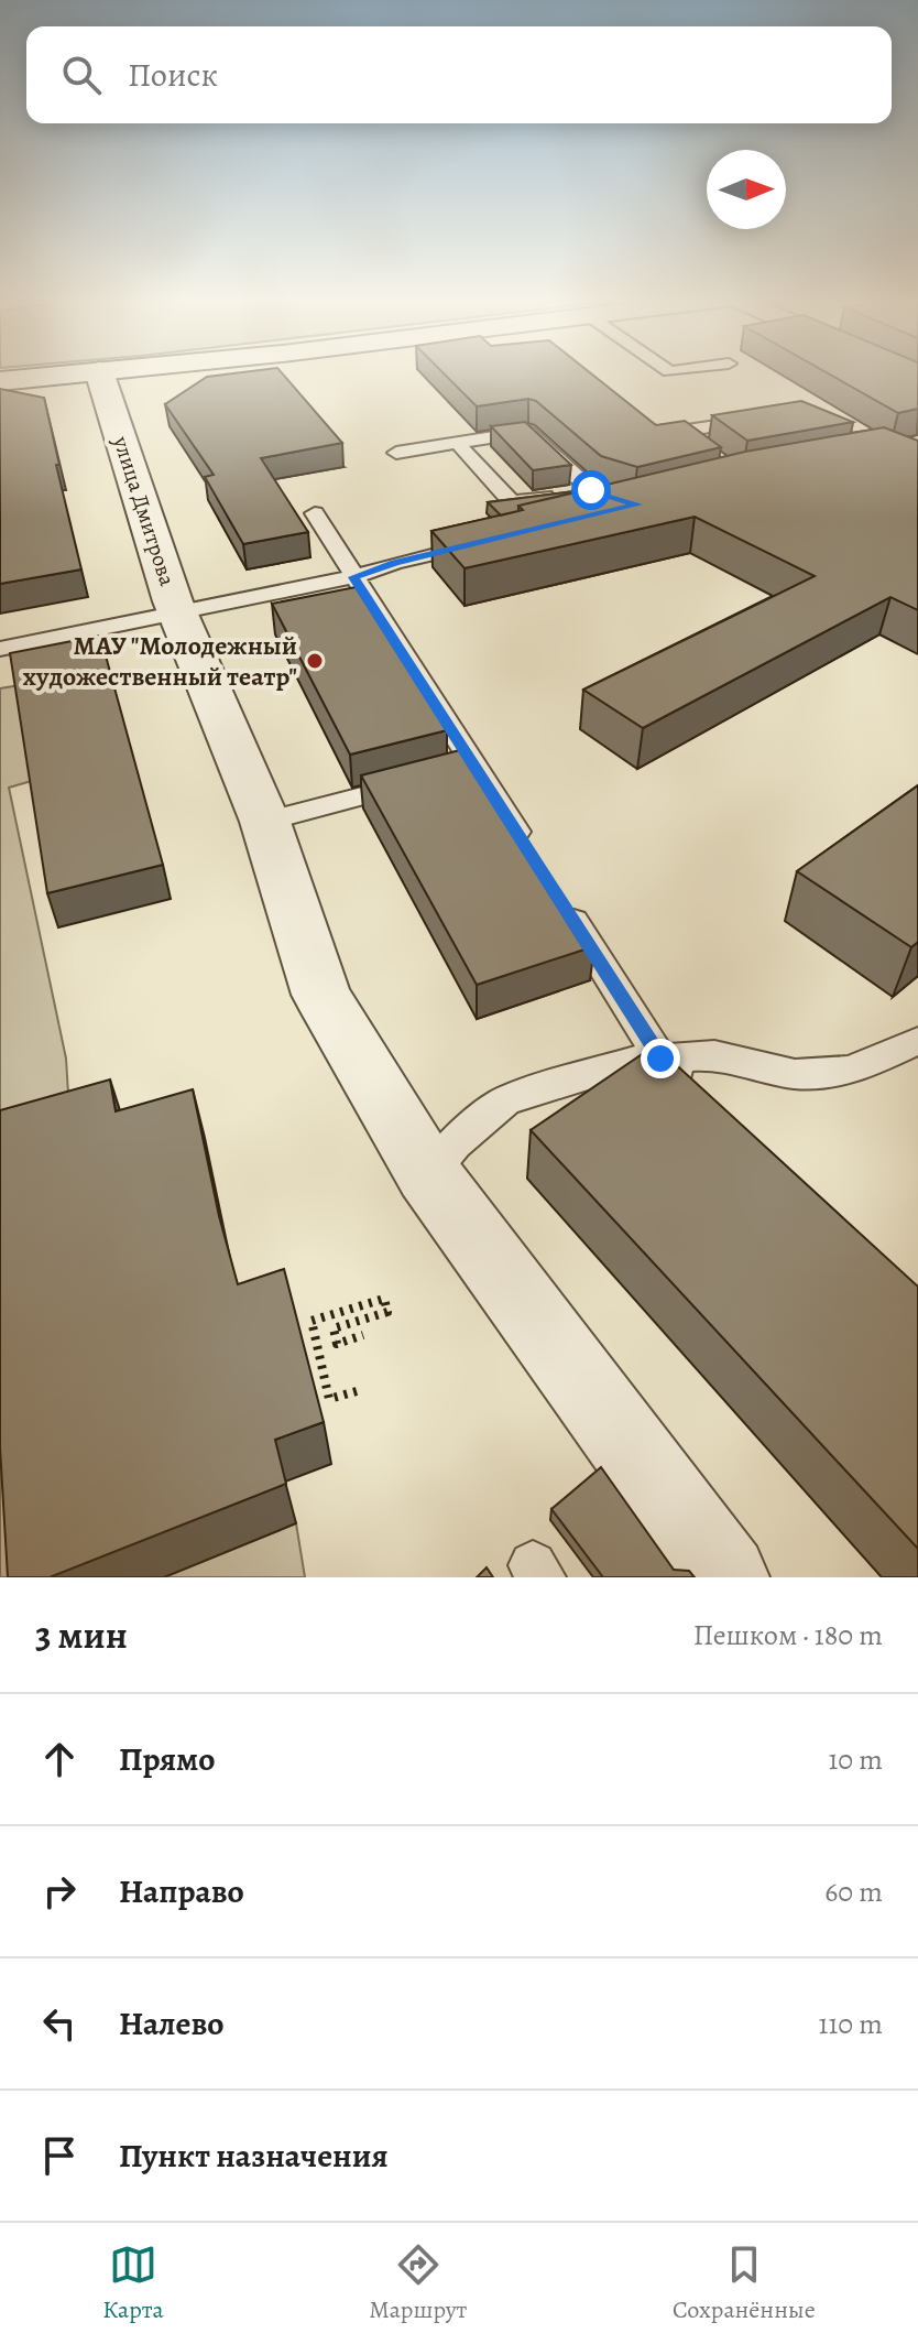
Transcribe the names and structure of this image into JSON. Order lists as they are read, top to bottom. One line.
{"streets":{"street":["улица Дмитрова"]},"places":["МАУ \"Молодежный художественный театр\""],"north":"right","page":{"search":"Поиск","heading":["3 мин","Пешком · 180 m"],"list":[["Прямо","10 m"],["Направо","60 m"],["Налево","110 m"],"Пункт назначения"],"nav":["Карта","Маршрут","Сохранённые"]}}
